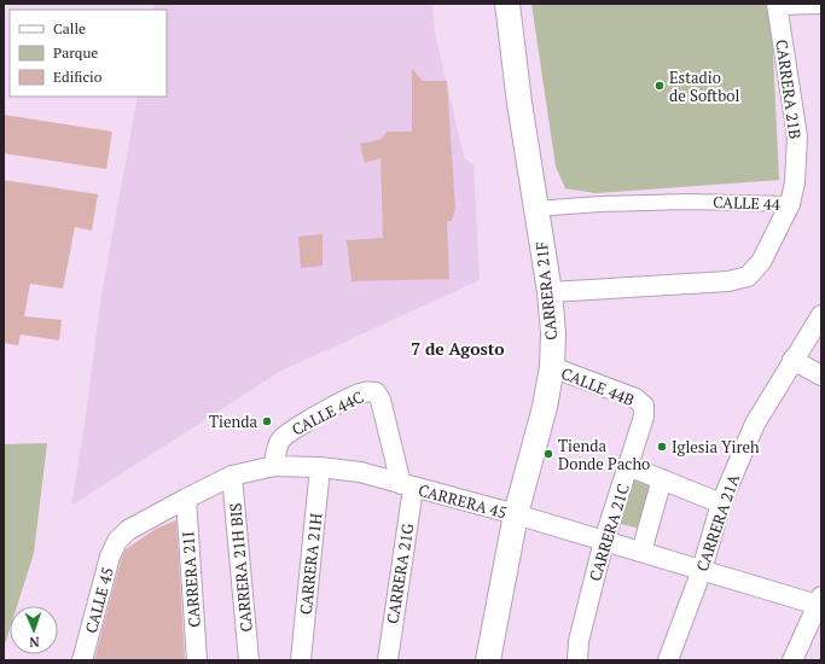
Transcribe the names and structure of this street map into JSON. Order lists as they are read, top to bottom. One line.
{"streets":{"street":["CARRERA 21B","CALLE 44","CARRERA 21F","CALLE 44B","CALLE 44C","CARRERA 45","CARRERA 21A","CARRERA 21C","CARRERA 21H","CARRERA 21H BIS","CARRERA 21G","CARRERA 21I","CALLE 45"]},"crossings":[["CARRERA 21B","CALLE 44"],["CALLE 44","CARRERA 21F"],["CARRERA 21F","CALLE 44B"],["CARRERA 21F","CARRERA 45"],["CALLE 44B","CARRERA 21C"],["CALLE 44C","CARRERA 45"],["CALLE 44C","CARRERA 21G"],["CARRERA 45","CARRERA 21A"],["CARRERA 45","CARRERA 21C"],["CARRERA 45","CARRERA 21H"],["CARRERA 45","CARRERA 21H BIS"],["CARRERA 45","CARRERA 21G"],["CARRERA 45","CARRERA 21I"],["CARRERA 45","CALLE 45"]],"districts":["7 de Agosto"],"places":["Estadio de Softbol","Tienda","Iglesia Yireh","Tienda Donde Pacho"],"legend":["Calle","Parque","Edificio"],"north":"bottom"}
